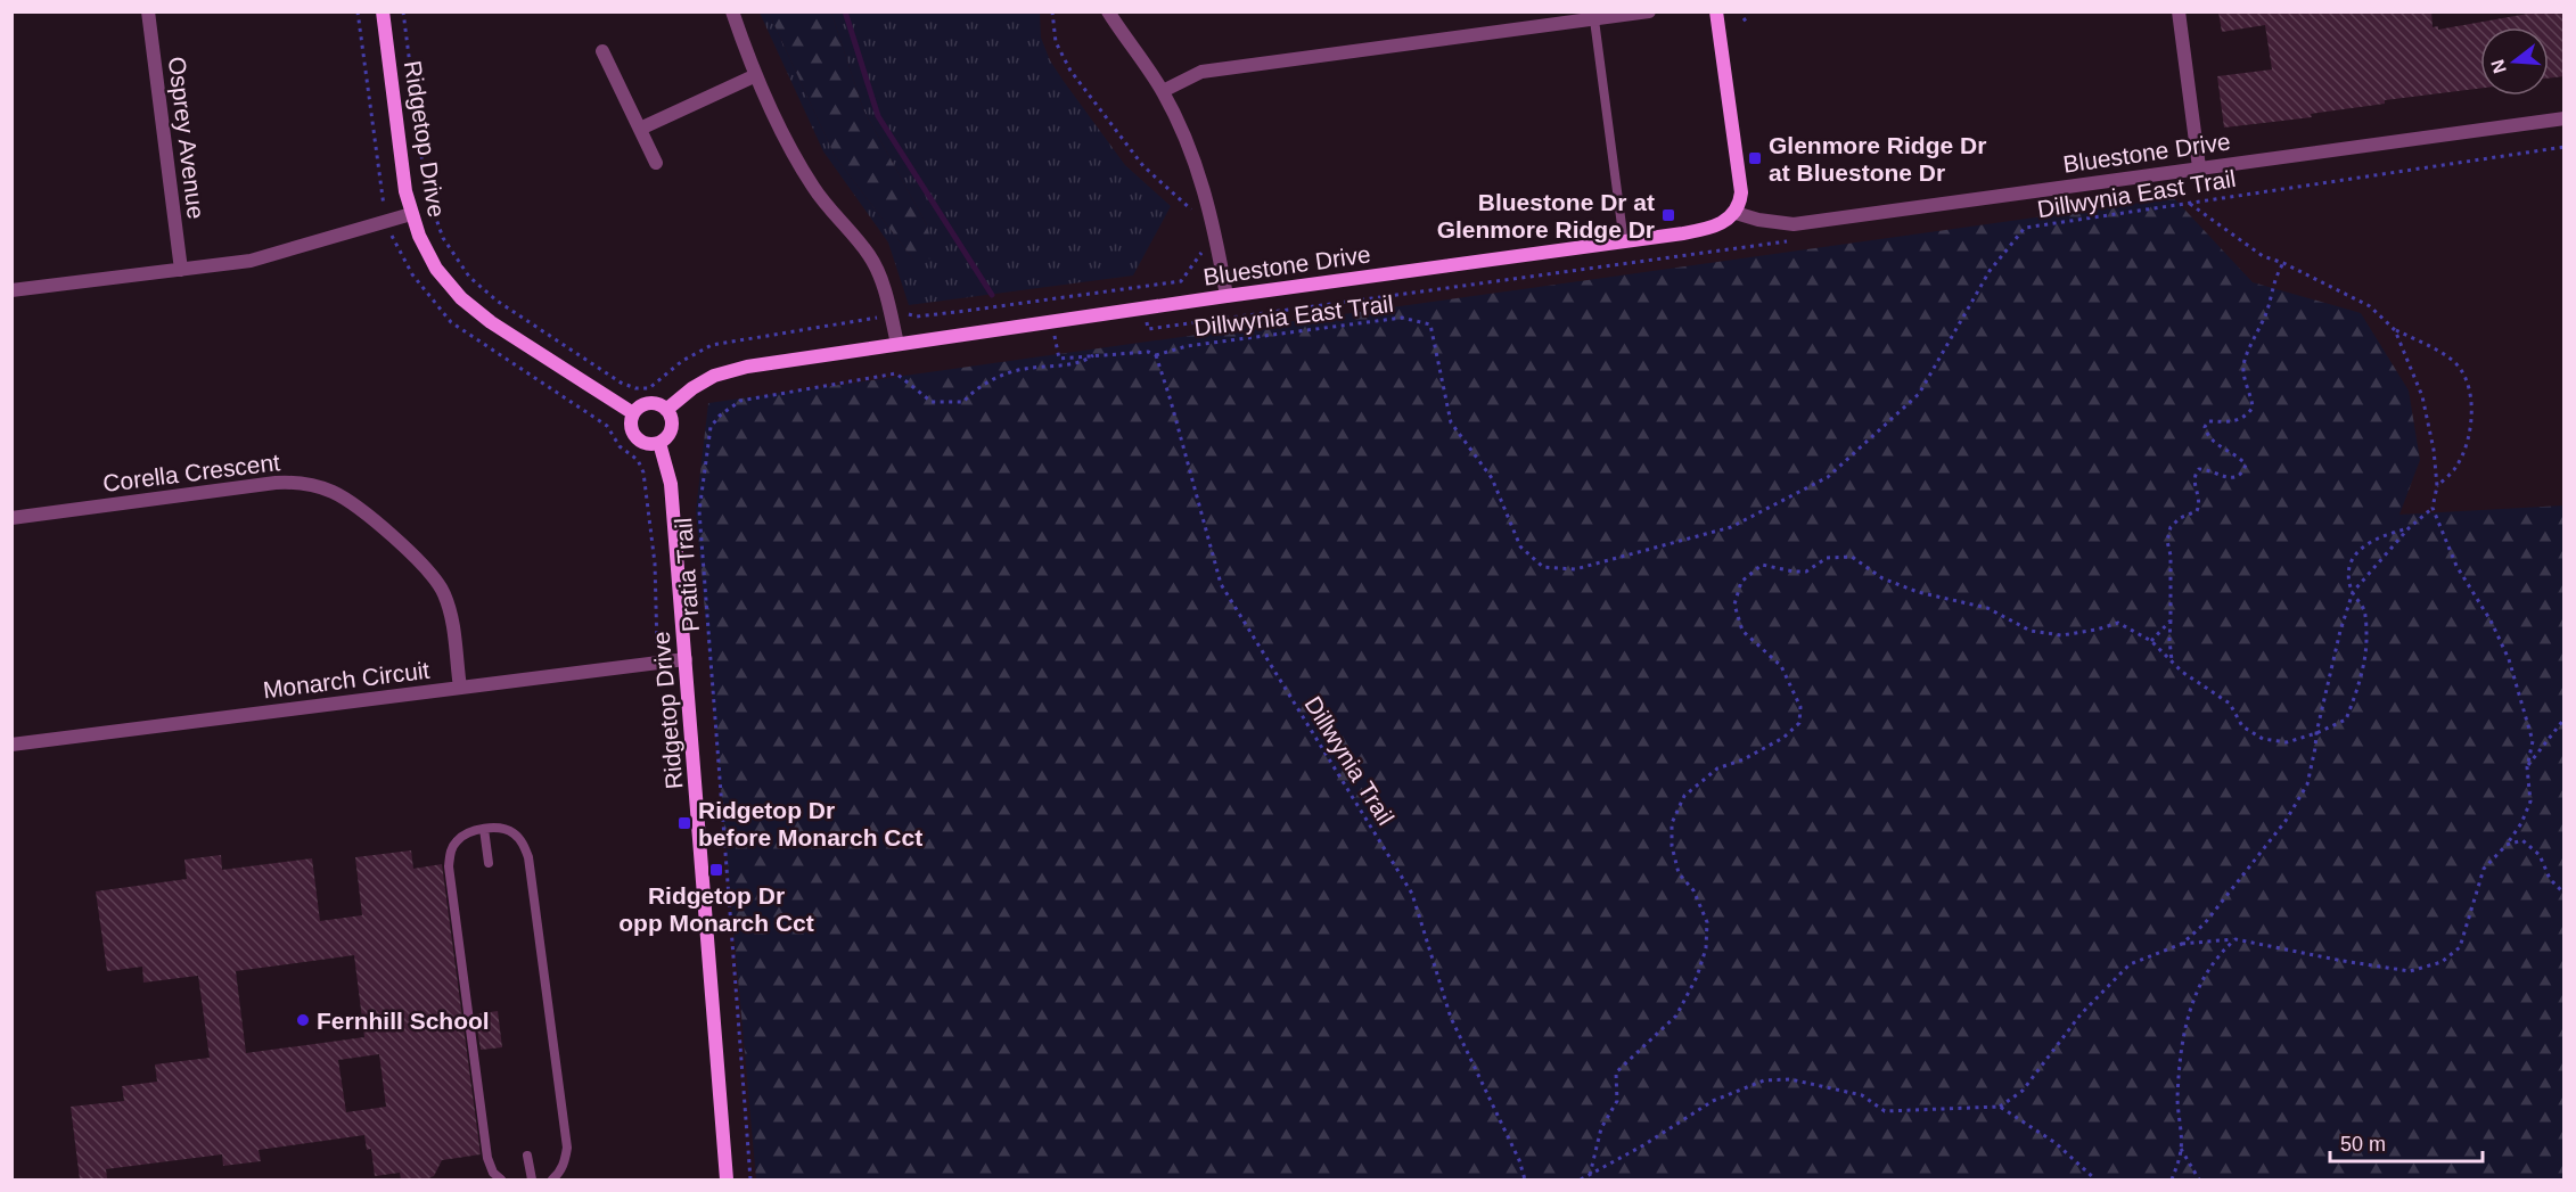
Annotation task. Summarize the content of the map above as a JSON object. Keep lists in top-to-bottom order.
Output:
{
  "streets": {
    "street": [
      "Osprey Avenue",
      "Ridgetop Drive",
      "Bluestone Drive",
      "Corella Crescent",
      "Monarch Circuit"
    ],
    "path": ["Dillwynia East Trail", "Pratia Trail", "Dillwynia Trail"]
  },
  "crossings": [
    ["Ridgetop Drive", "Bluestone Drive"],
    ["Ridgetop Drive", "Monarch Circuit"],
    ["Dillwynia East Trail", "Dillwynia Trail"],
    ["Corella Crescent", "Monarch Circuit"]
  ],
  "places": {
    "transit": [
      "Glenmore Ridge Dr at Bluestone Dr",
      "Bluestone Dr at Glenmore Ridge Dr",
      "Ridgetop Dr before Monarch Cct",
      "Ridgetop Dr opp Monarch Cct"
    ],
    "other": ["Fernhill School"]
  },
  "scale_bar": "50 m",
  "north": "left"
}
